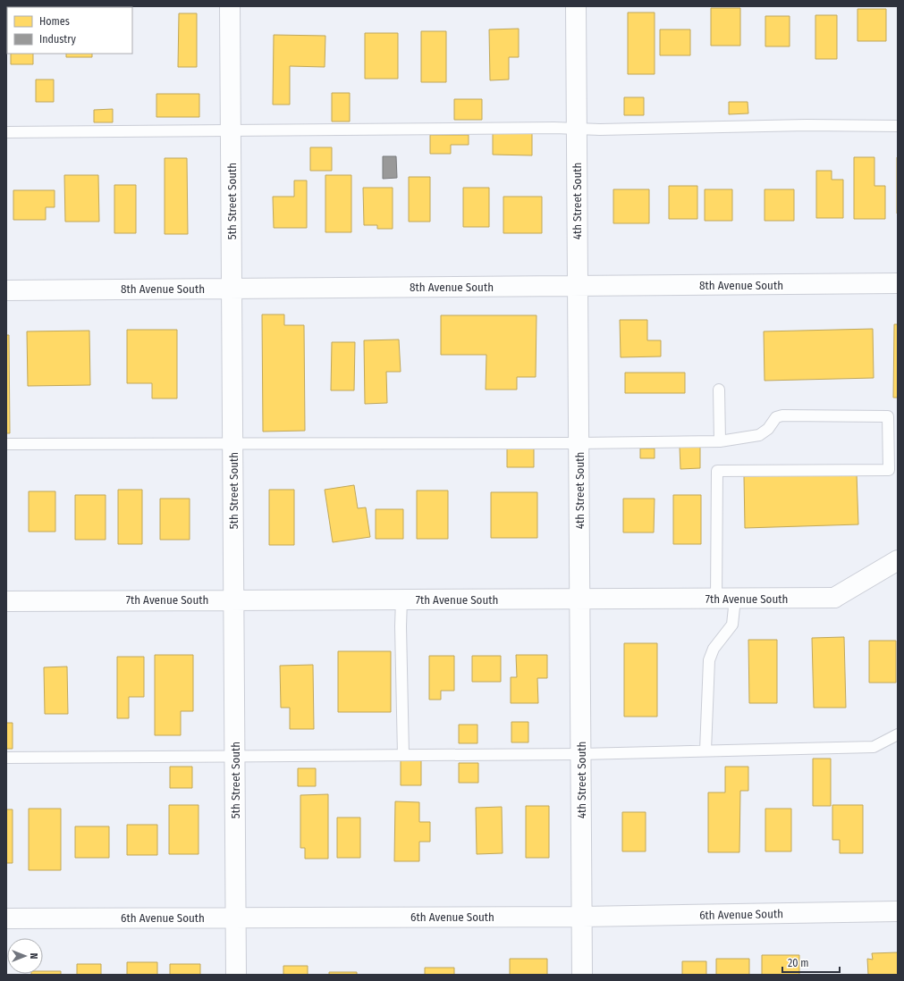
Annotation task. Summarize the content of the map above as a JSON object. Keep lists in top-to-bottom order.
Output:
{
  "streets": {
    "street": [
      "5th Street South",
      "4th Street South",
      "8th Avenue South",
      "7th Avenue South",
      "6th Avenue South"
    ]
  },
  "crossings": [
    ["5th Street South", "8th Avenue South"],
    ["5th Street South", "7th Avenue South"],
    ["5th Street South", "6th Avenue South"],
    ["4th Street South", "8th Avenue South"],
    ["4th Street South", "7th Avenue South"],
    ["4th Street South", "6th Avenue South"]
  ],
  "legend": ["Homes", "Industry"],
  "scale_bar": "20 m",
  "north": "right"
}
